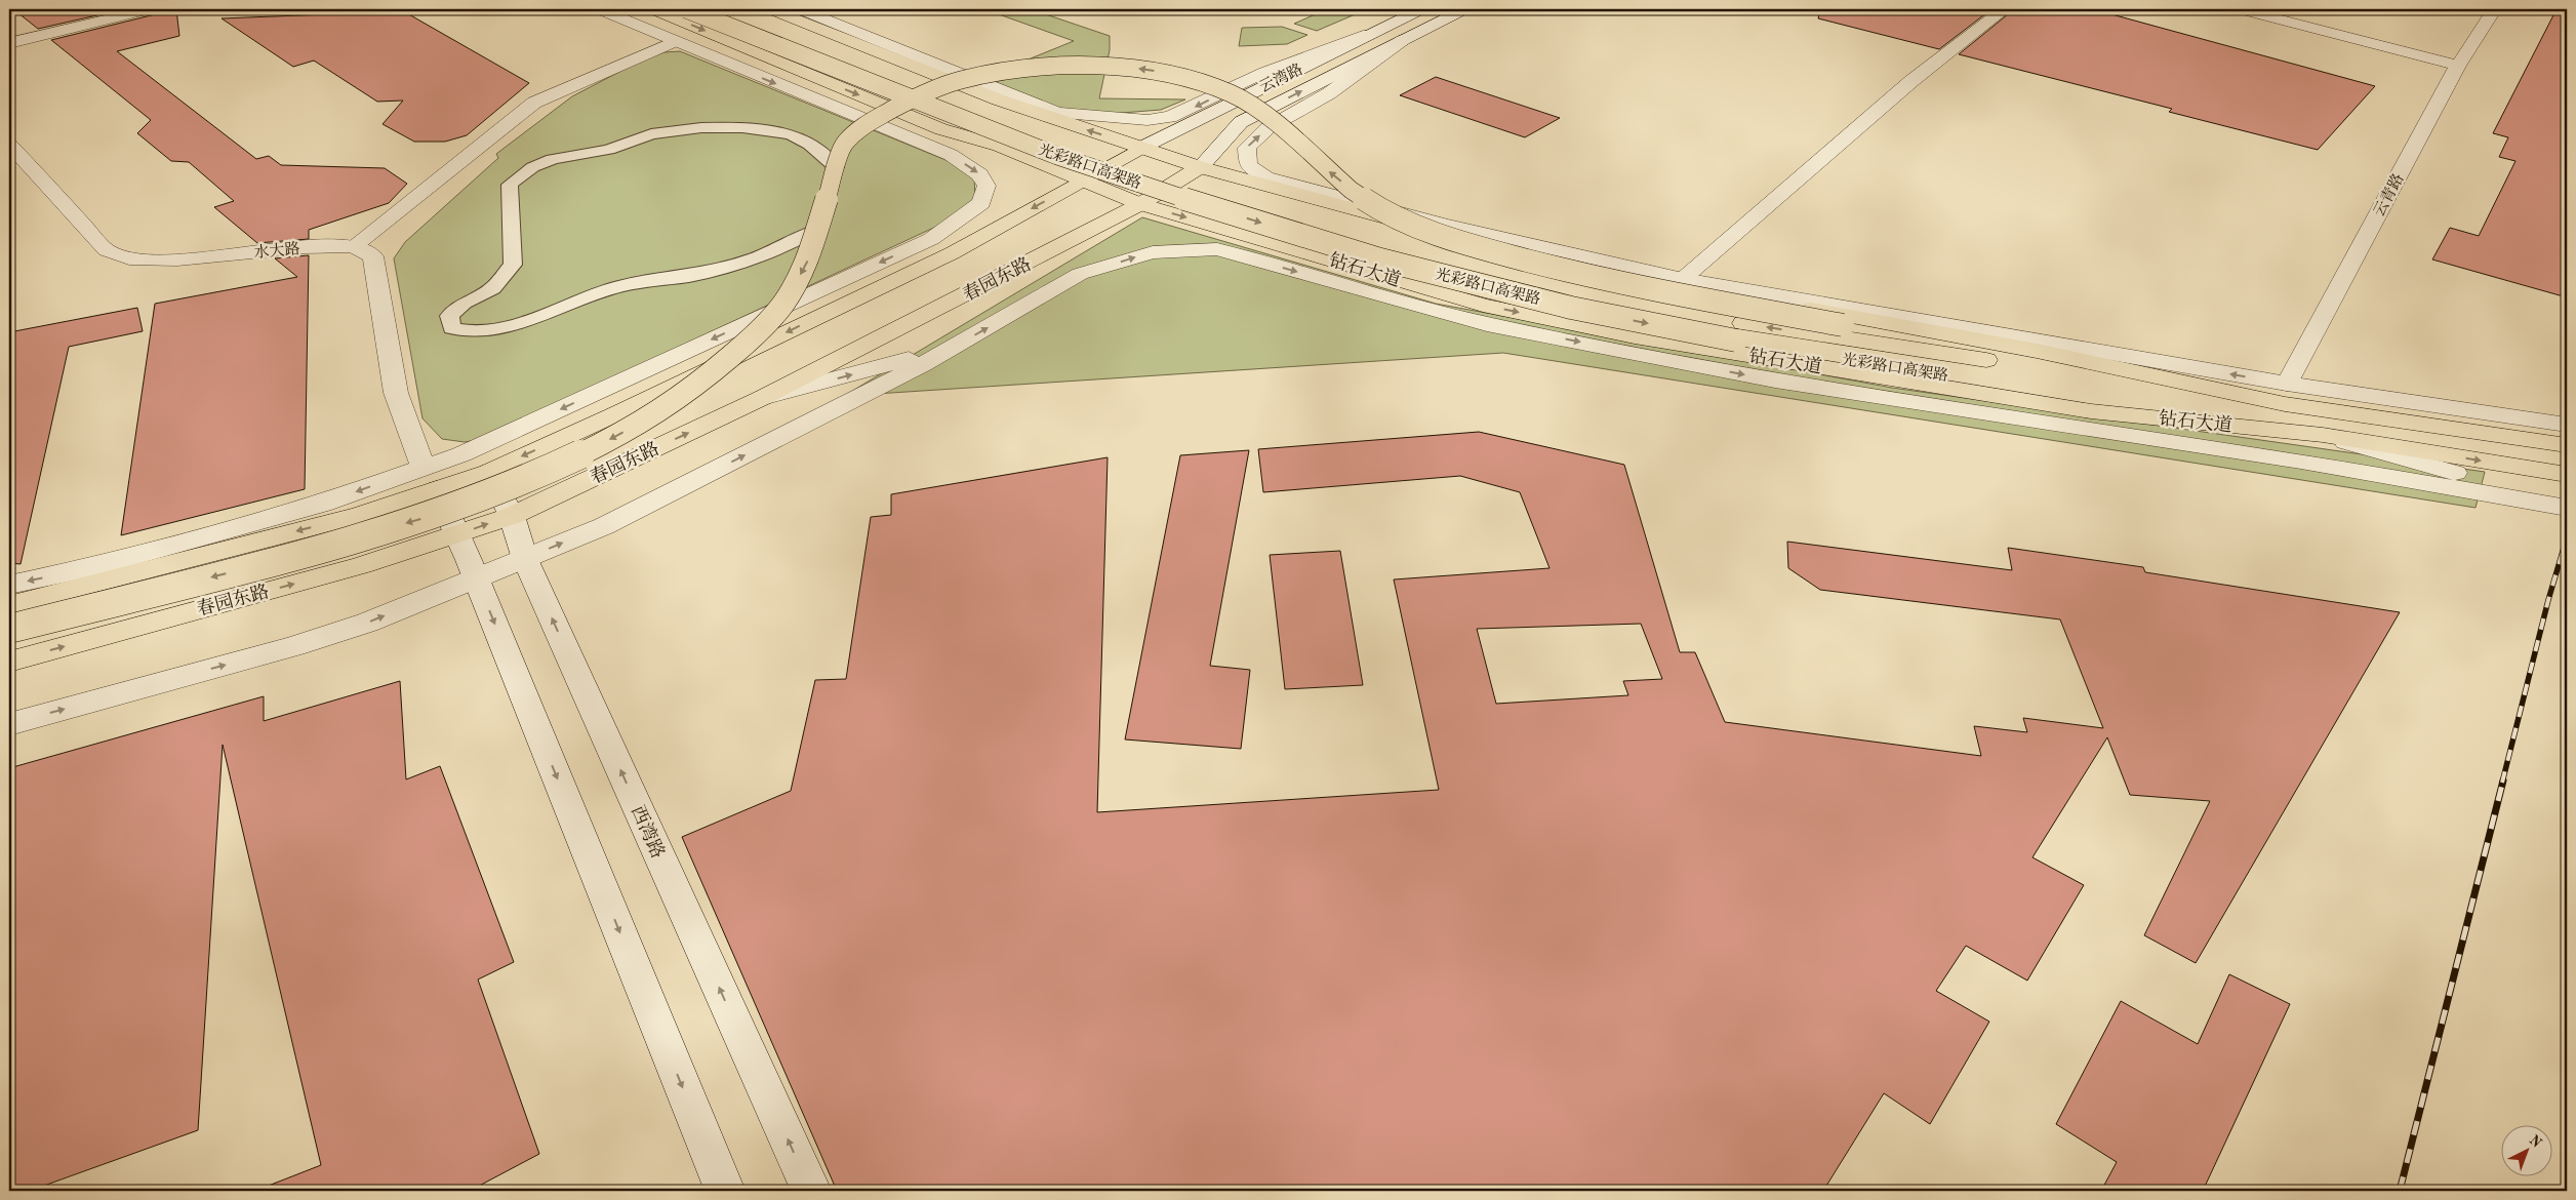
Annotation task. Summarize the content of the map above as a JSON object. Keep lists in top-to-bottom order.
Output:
{
  "streets": {
    "main road": ["光彩路口高架路", "钻石大道", "春园东路"],
    "street": [
      "云湾路",
      "云青路",
      "水大路",
      "西湾路"
    ]
  },
  "crossings": [
    ["云湾路", "钻石大道"],
    ["云湾路", "春园东路"],
    ["光彩路口高架路", "云青路"],
    ["光彩路口高架路", "钻石大道"],
    ["云青路", "钻石大道"],
    ["钻石大道", "春园东路"],
    ["春园东路", "西湾路"]
  ],
  "north": "top right"
}
